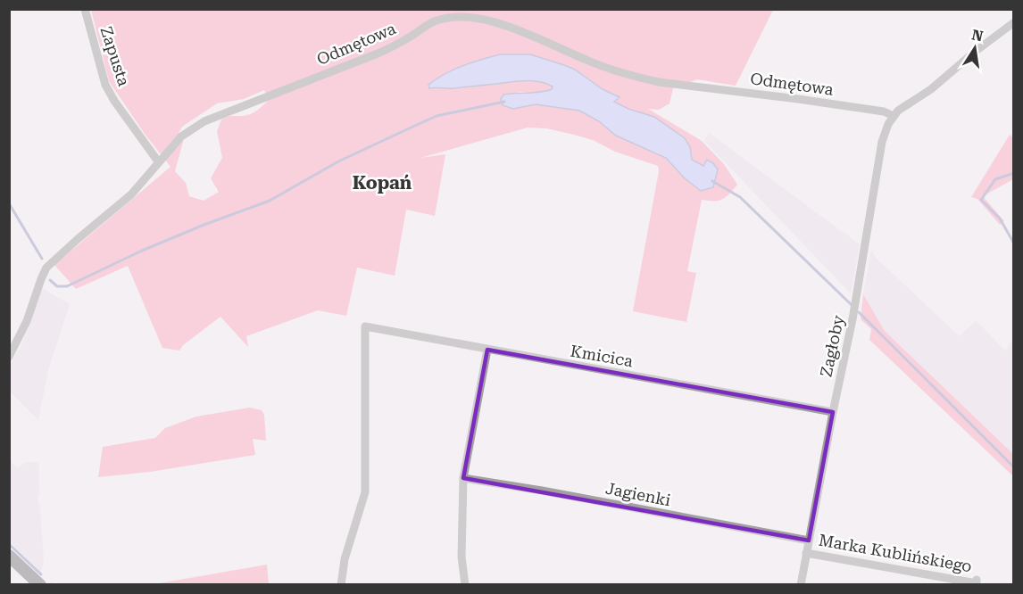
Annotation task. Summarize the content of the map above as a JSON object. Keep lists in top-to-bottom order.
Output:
{
  "streets": {
    "street": [
      "Odmętowa",
      "Zapusta",
      "Zagłoby",
      "Kmicica",
      "Jagienki",
      "Marka Kublińskiego"
    ]
  },
  "crossings": [
    ["Odmętowa", "Zapusta"],
    ["Odmętowa", "Zagłoby"],
    ["Zagłoby", "Kmicica"],
    ["Zagłoby", "Jagienki"],
    ["Zagłoby", "Marka Kublińskiego"]
  ],
  "districts": ["Kopań"],
  "north": "top"
}
